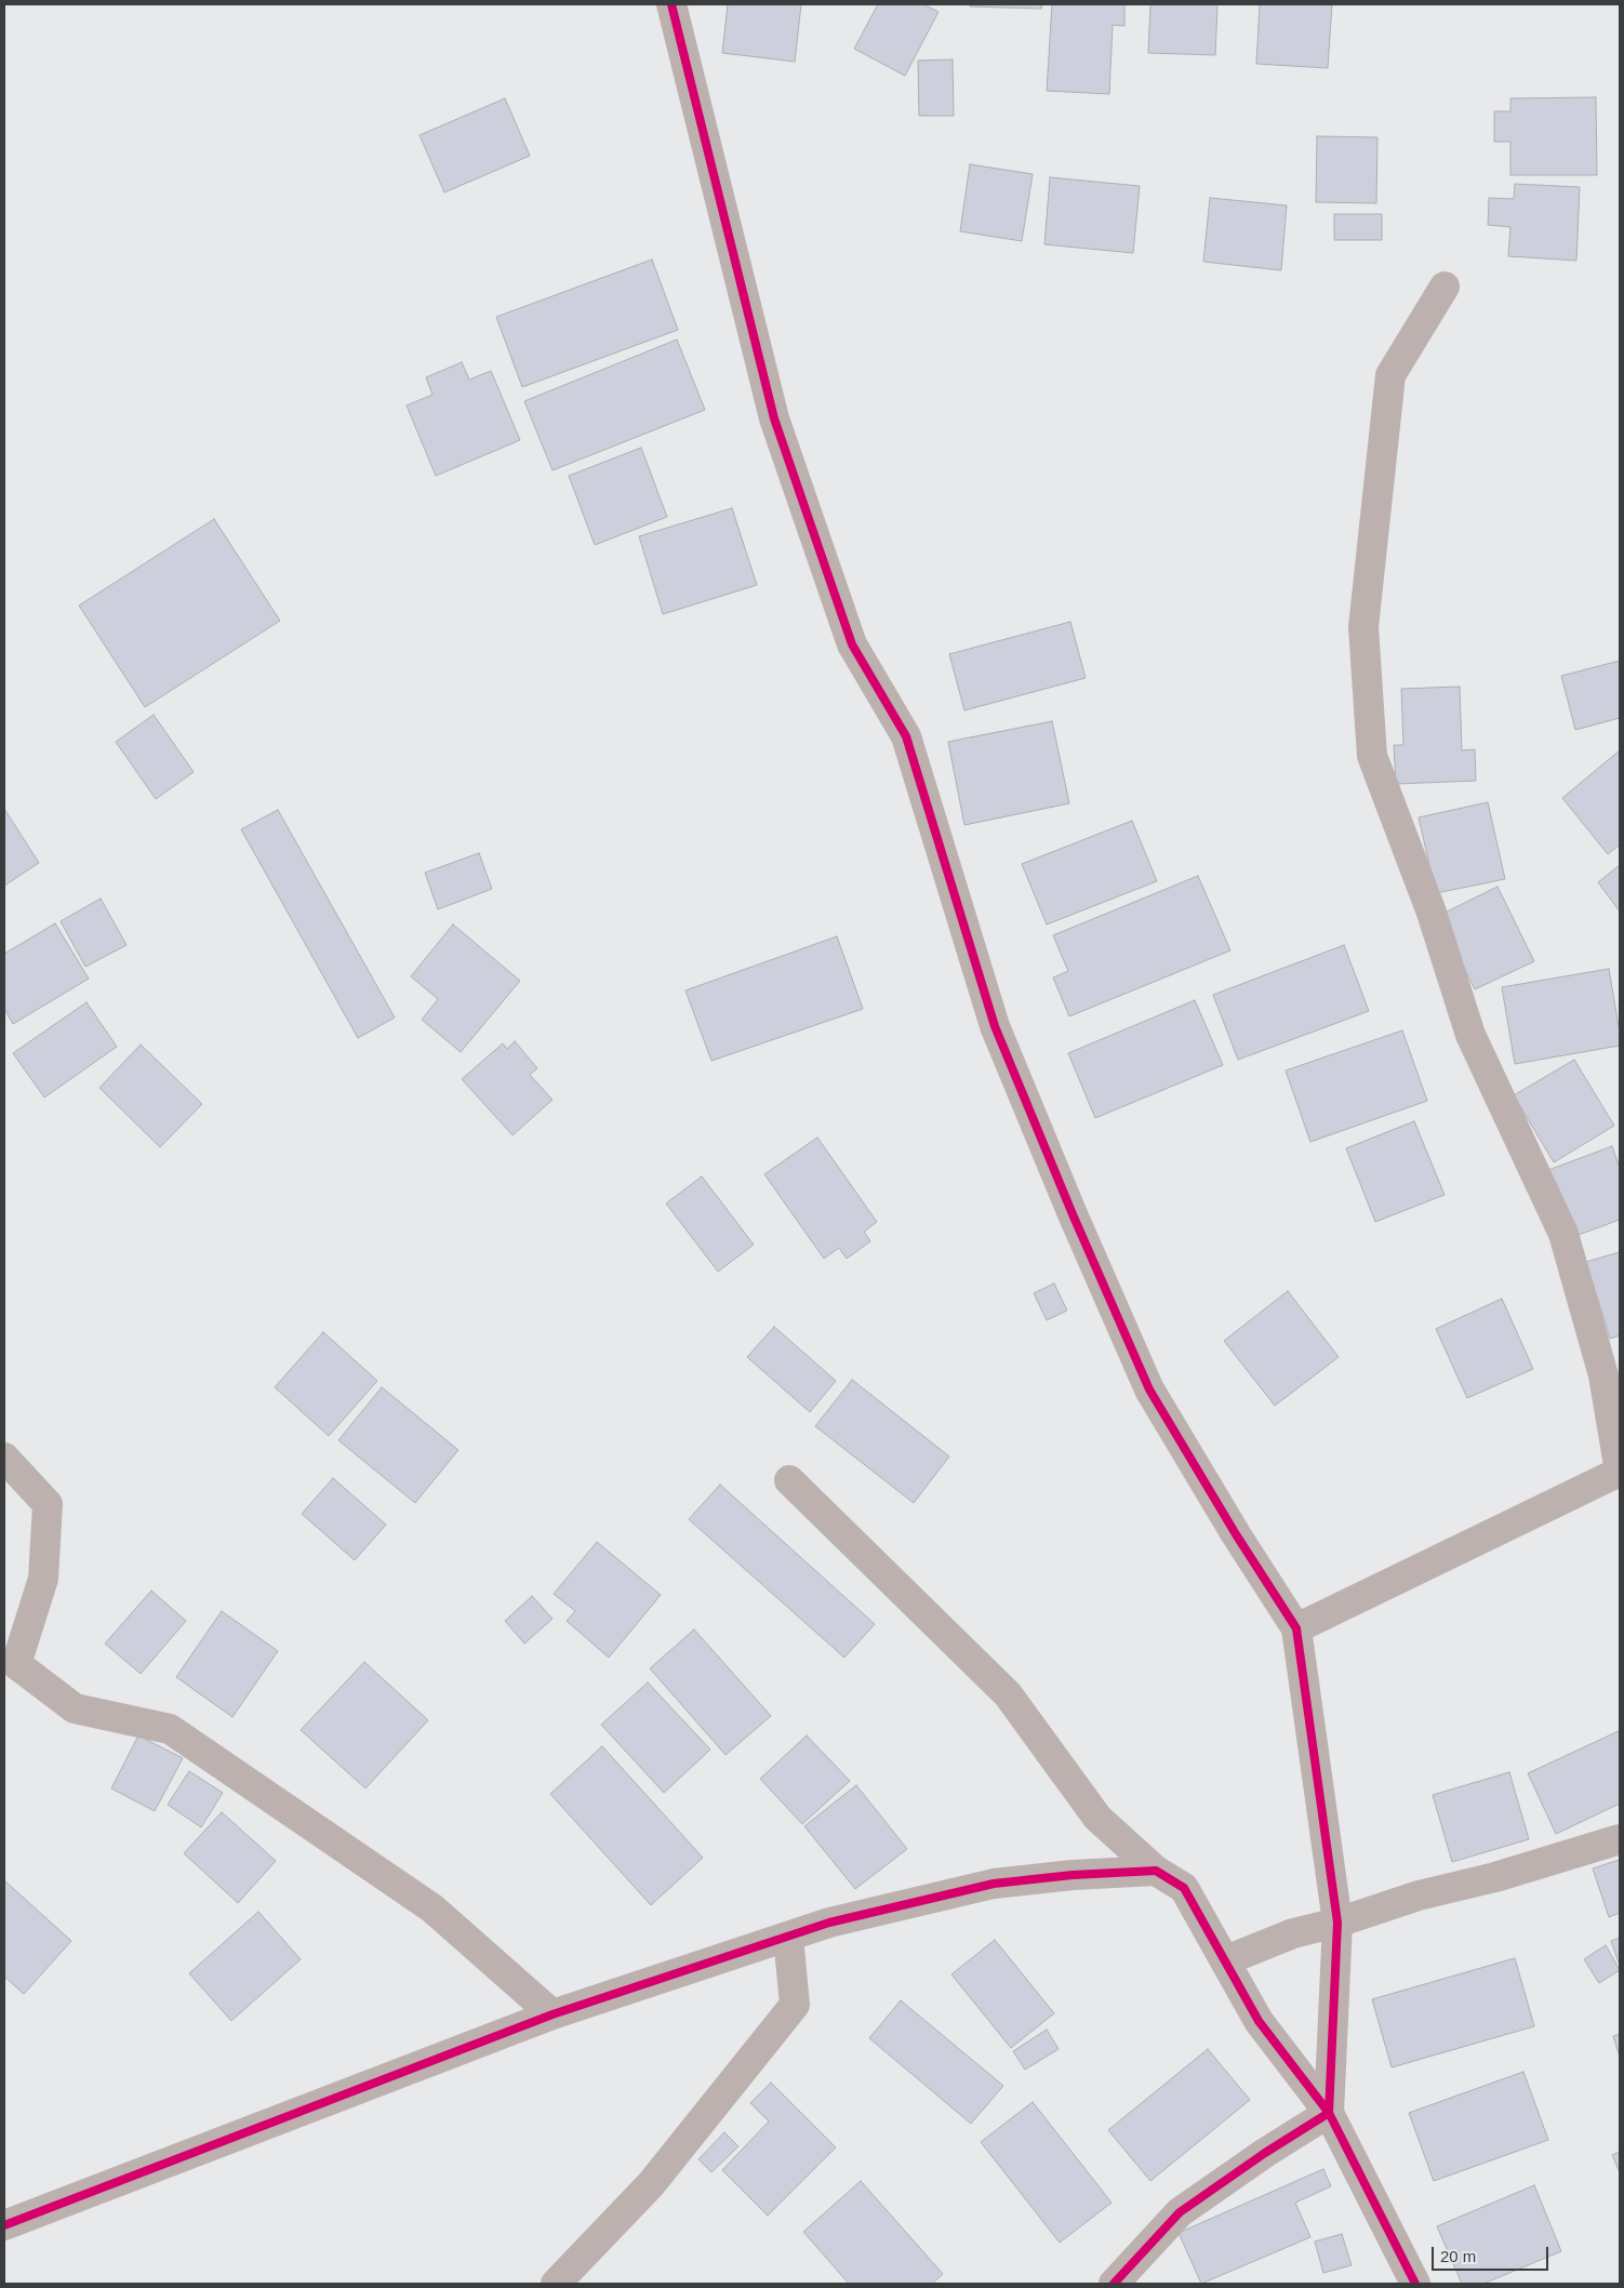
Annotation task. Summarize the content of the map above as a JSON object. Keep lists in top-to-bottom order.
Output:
{
  "scale_bar": "20 m"
}
